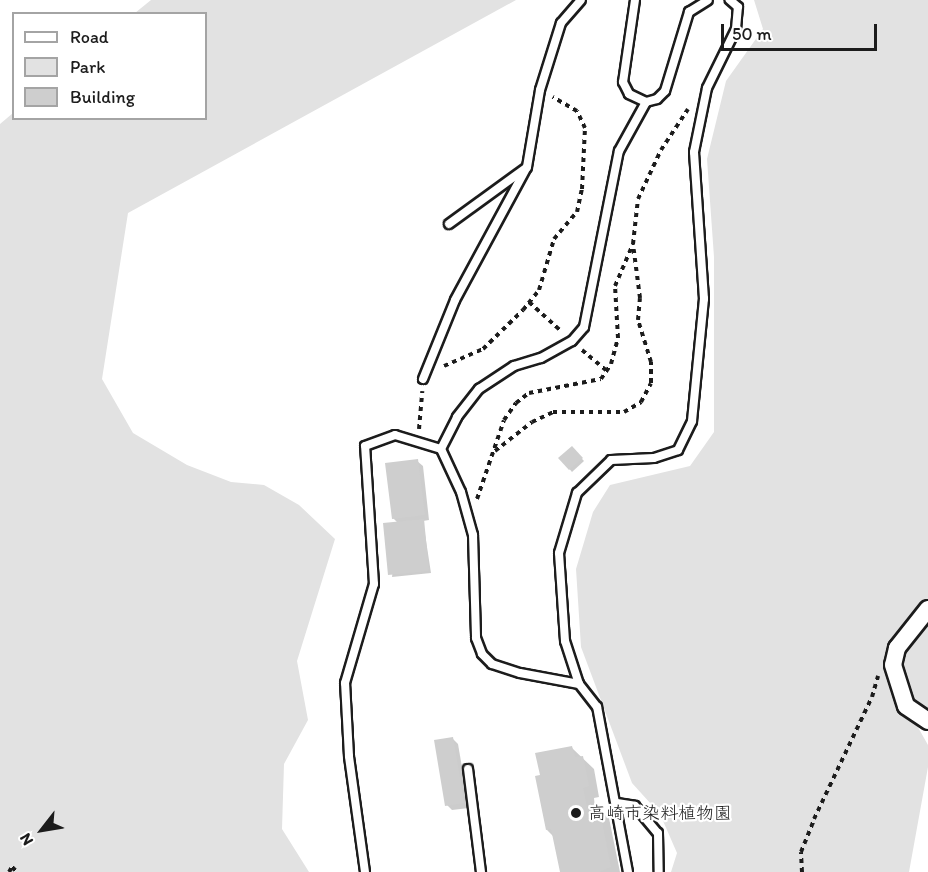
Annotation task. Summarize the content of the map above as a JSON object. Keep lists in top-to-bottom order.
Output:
{
  "places": ["高崎市染料植物園"],
  "legend": ["Road", "Park", "Building"],
  "scale_bar": "50 m",
  "north": "bottom left"
}
